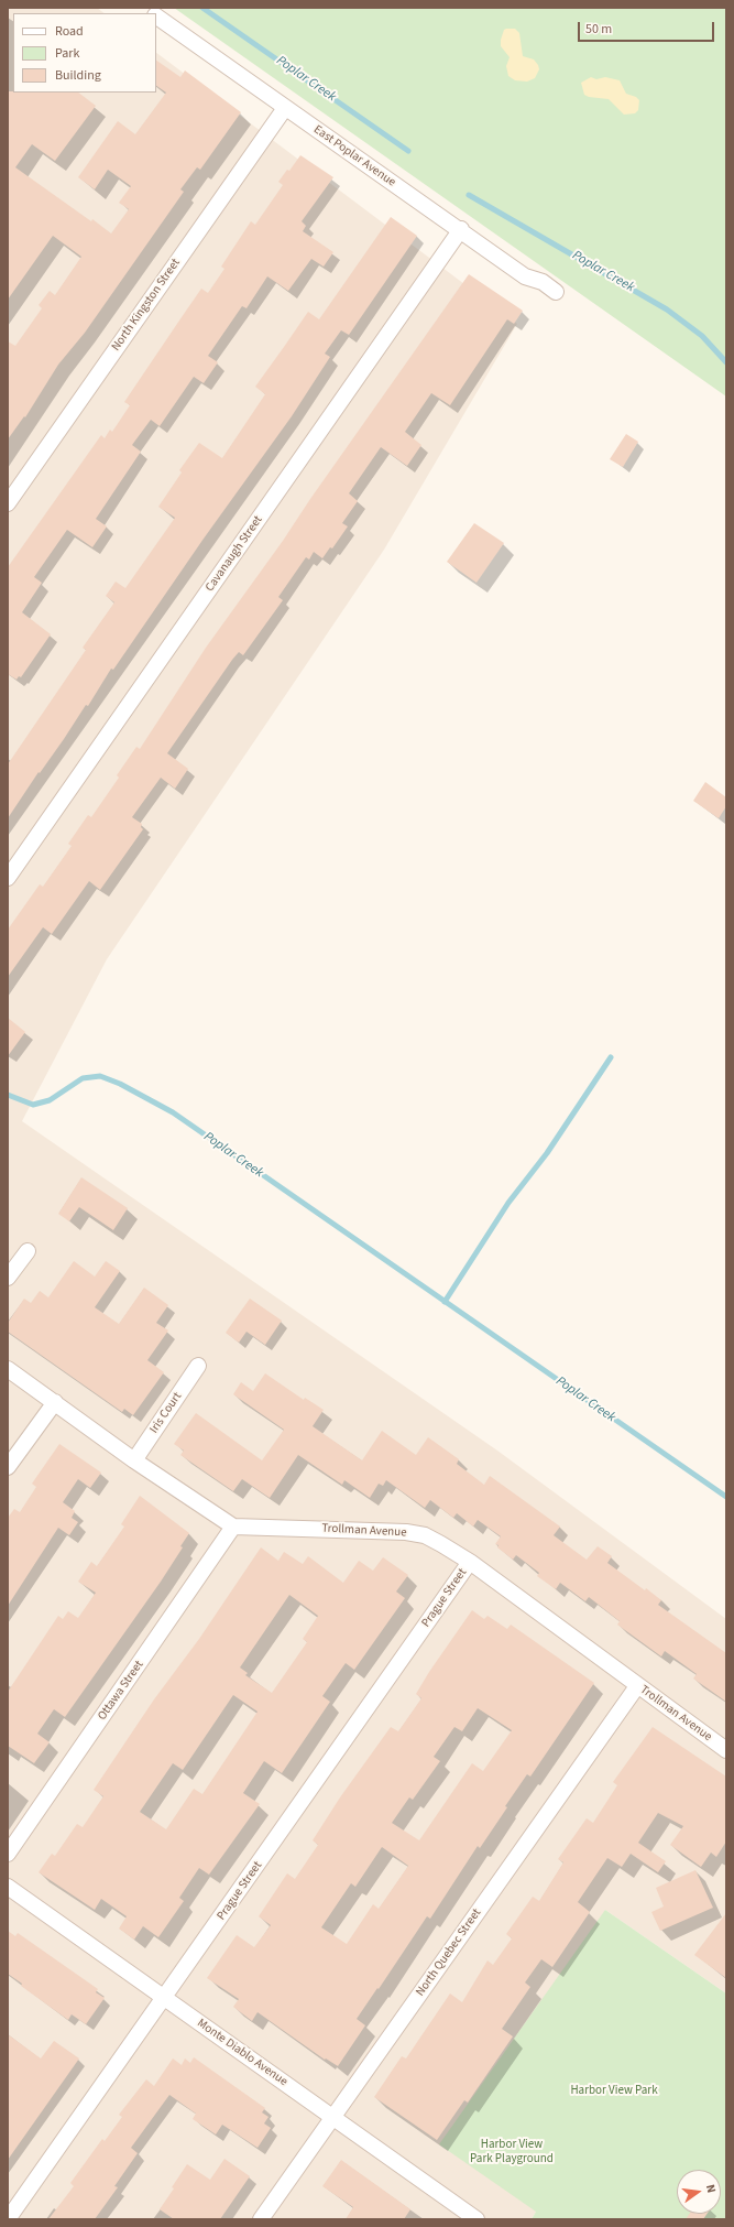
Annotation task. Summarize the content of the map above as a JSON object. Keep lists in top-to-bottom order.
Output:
{
  "streets": {
    "street": [
      "East Poplar Avenue",
      "North Kingston Street",
      "Cavanaugh Street",
      "Iris Court",
      "Trollman Avenue",
      "Prague Street",
      "Ottawa Street",
      "North Quebec Street",
      "Monte Diablo Avenue"
    ]
  },
  "crossings": [
    ["East Poplar Avenue", "North Kingston Street"],
    ["East Poplar Avenue", "Cavanaugh Street"],
    ["Trollman Avenue", "Prague Street"],
    ["Trollman Avenue", "Ottawa Street"],
    ["Trollman Avenue", "North Quebec Street"],
    ["Prague Street", "Monte Diablo Avenue"],
    ["North Quebec Street", "Monte Diablo Avenue"]
  ],
  "water": ["Poplar Creek"],
  "parks": ["Harbor View Park", "Harbor View Park Playground"],
  "legend": ["Road", "Park", "Building"],
  "scale_bar": "50 m",
  "north": "right"
}
